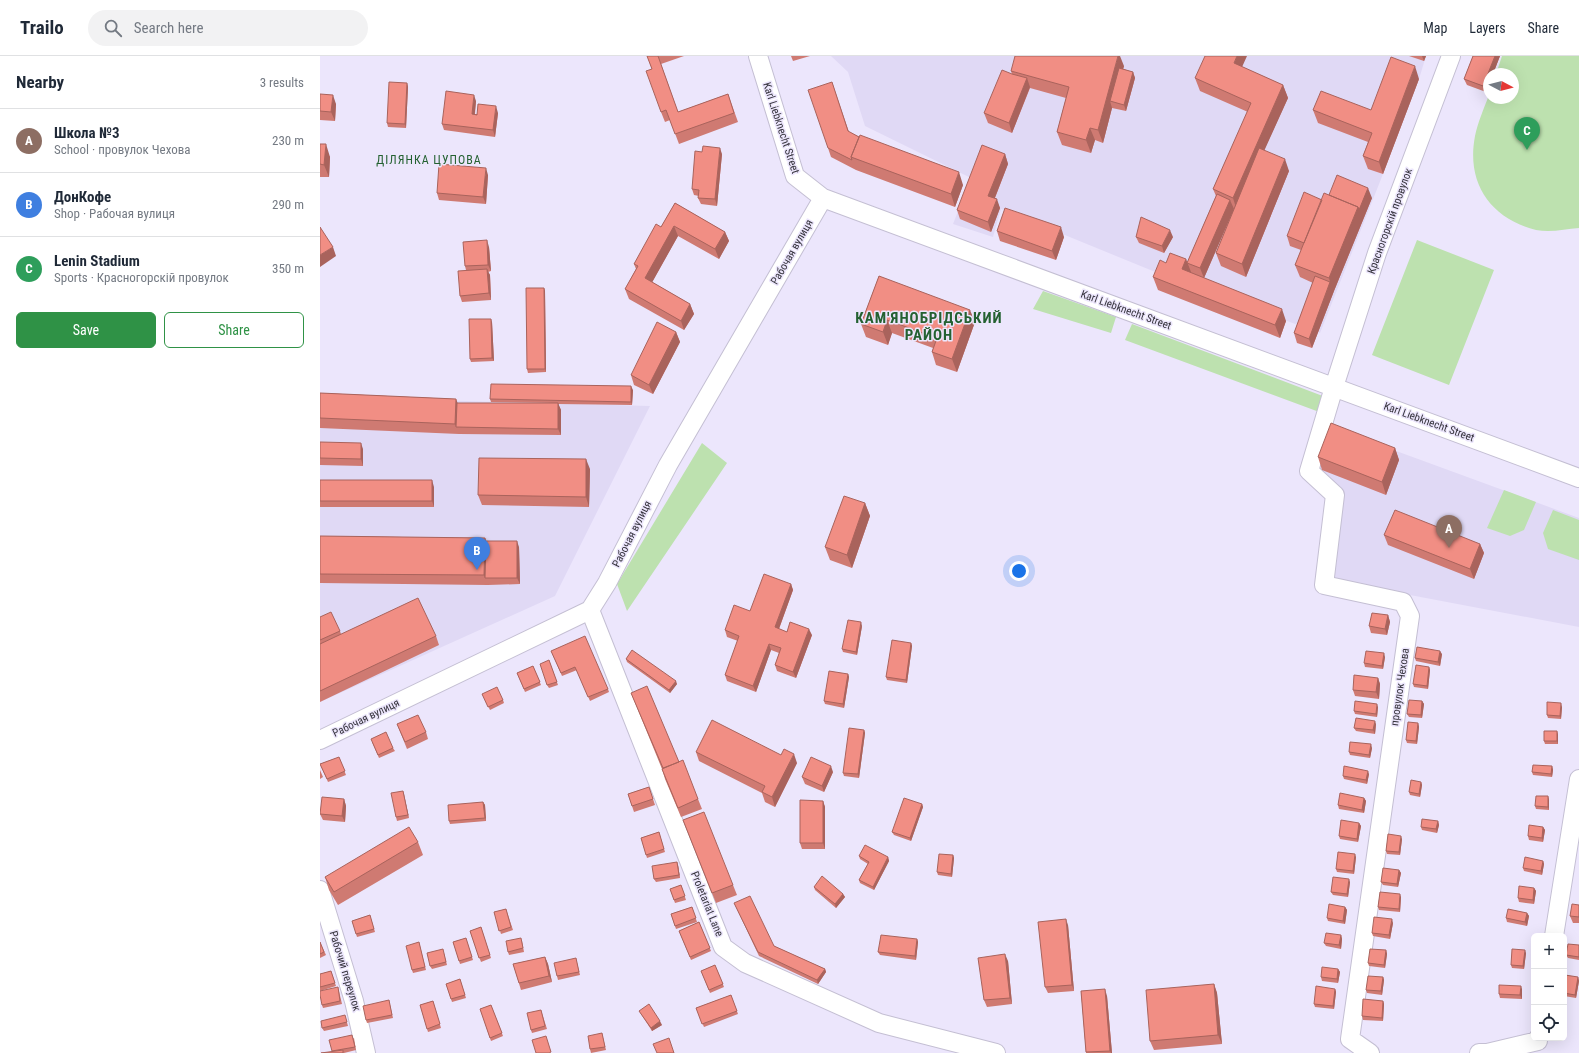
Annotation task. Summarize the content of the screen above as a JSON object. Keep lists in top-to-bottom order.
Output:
{
  "streets": {
    "street": [
      "Karl Liebknecht Street",
      "Красногорскій провулок",
      "Рабочая вулиця",
      "провулок Чехова",
      "Proletariat Lane",
      "Рабочий переулок"
    ]
  },
  "crossings": [
    ["Karl Liebknecht Street", "Красногорскій провулок"],
    ["Karl Liebknecht Street", "Рабочая вулиця"],
    ["Karl Liebknecht Street", "провулок Чехова"],
    ["Красногорскій провулок", "провулок Чехова"],
    ["Рабочая вулиця", "Proletariat Lane"]
  ],
  "districts": ["ДІЛЯНКА ЦУПОВА", "КАМ'ЯНОБРІДСЬКИЙ РАЙОН"],
  "north": "right",
  "page": {
    "header": "Trailo",
    "search": "Search here",
    "nav": ["Map", "Layers", "Share"],
    "heading": ["Nearby", "3 results"],
    "list": [
      {
        "mark": "A",
        "name": "Школа №3",
        "note": "School · провулок Чехова",
        "value": "230 m"
      },
      {
        "mark": "B",
        "name": "ДонКофе",
        "note": "Shop · Рабочая вулиця",
        "value": "290 m"
      },
      {
        "mark": "C",
        "name": "Lenin Stadium",
        "note": "Sports · Красногорскій провулок",
        "value": "350 m"
      }
    ],
    "pins": ["C", "A", "B"],
    "buttons": ["Save", "Share"],
    "map_buttons": ["+", "−"]
  }
}
